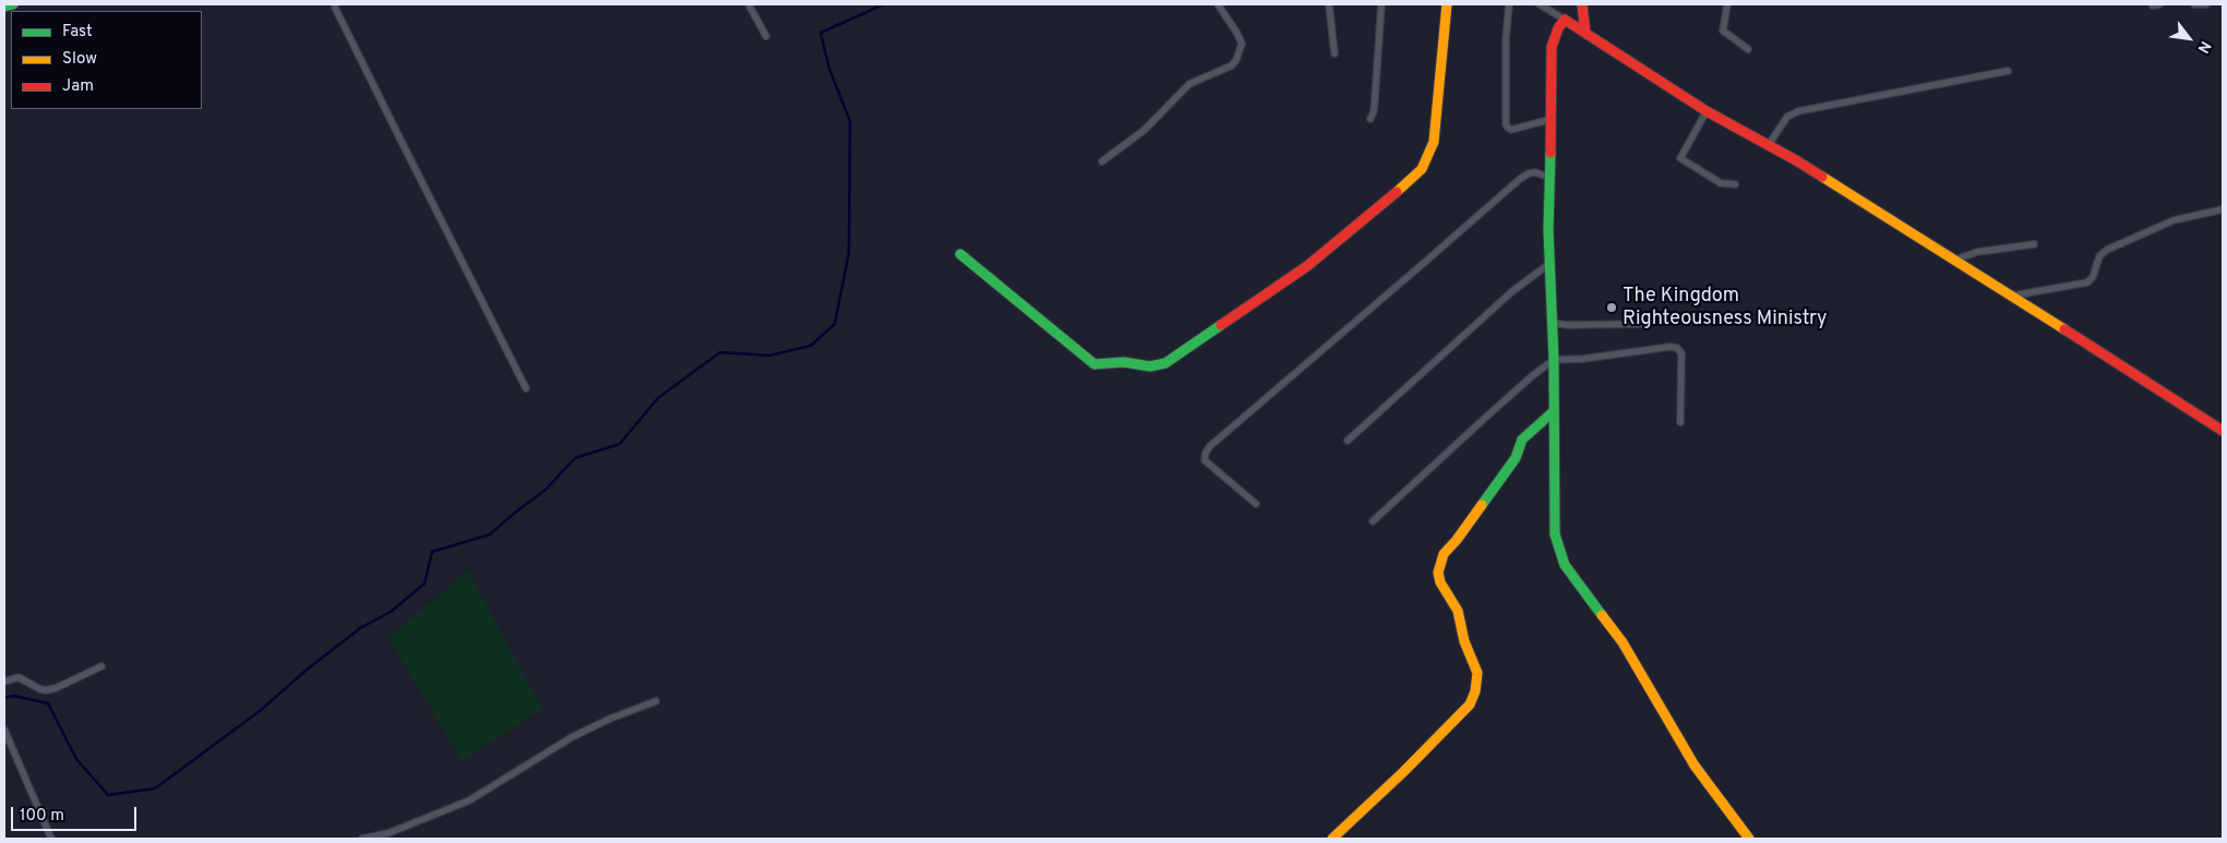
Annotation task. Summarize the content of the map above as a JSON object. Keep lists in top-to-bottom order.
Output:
{
  "places": ["The Kingdom Righteousness Ministry"],
  "legend": ["Fast", "Slow", "Jam"],
  "scale_bar": "100 m",
  "north": "bottom right"
}
